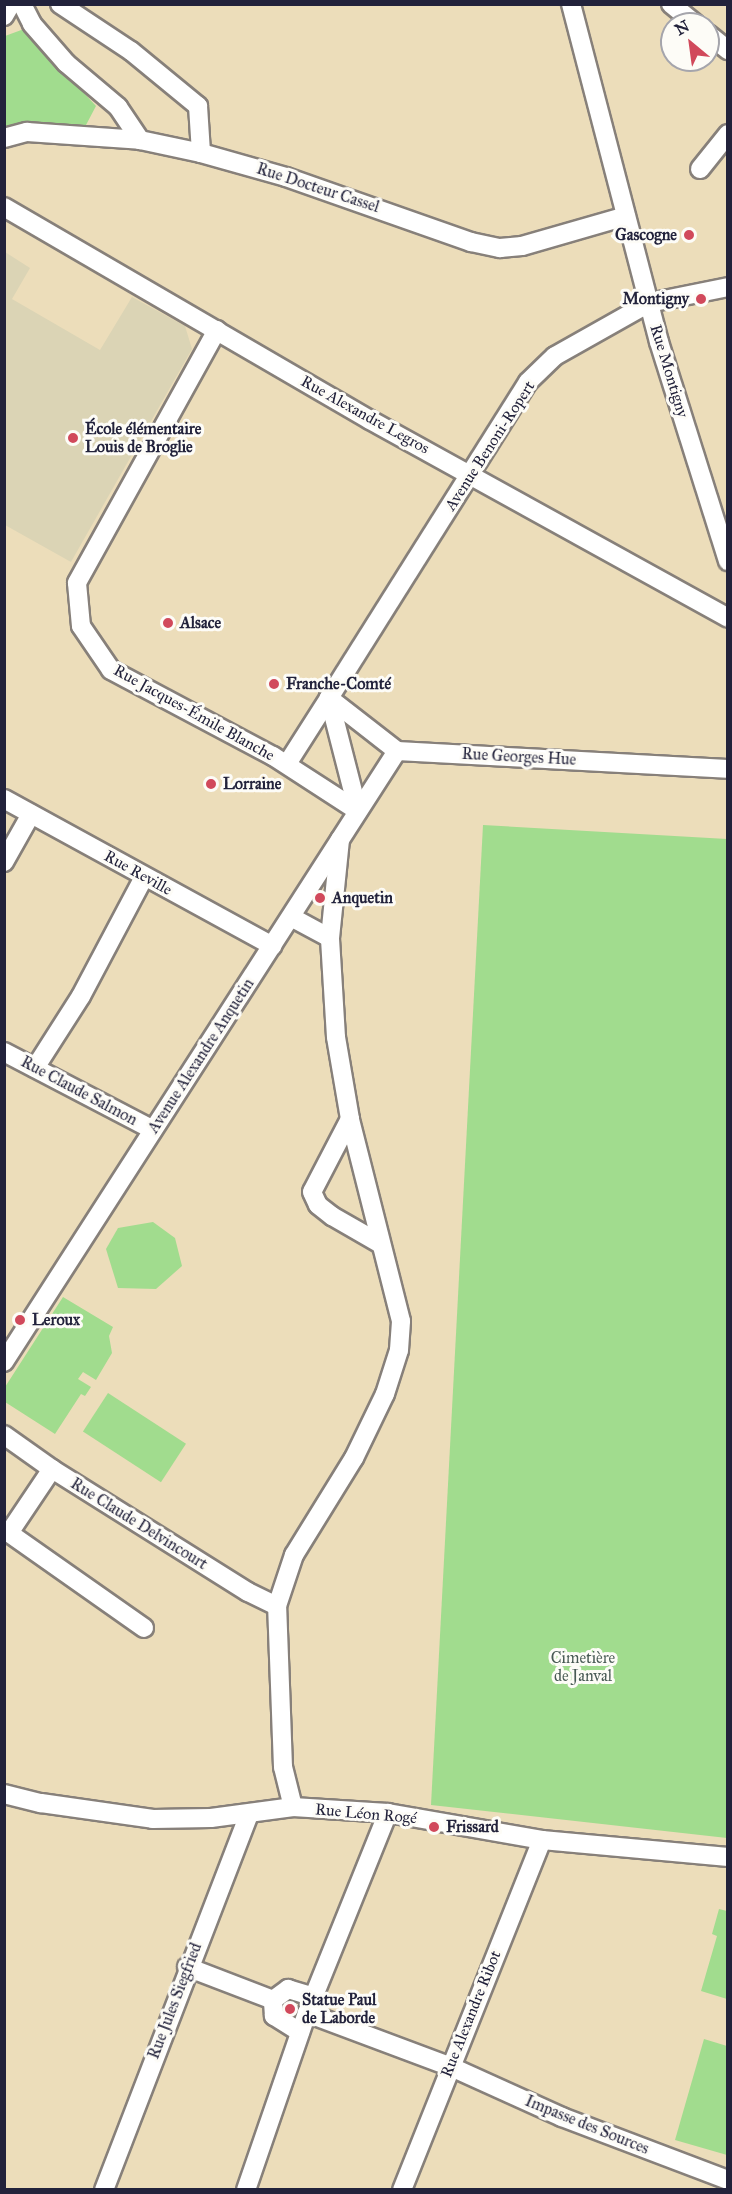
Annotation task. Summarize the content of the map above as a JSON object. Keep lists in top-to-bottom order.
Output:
{
  "streets": {
    "street": [
      "Rue Docteur Cassel",
      "Rue Montigny",
      "Rue Alexandre Legros",
      "Avenue Benoni-Ropert",
      "Rue Jacques-Émile Blanche",
      "Rue Georges Hue",
      "Rue Reville",
      "Avenue Alexandre Anquetin",
      "Rue Claude Salmon",
      "Rue Claude Delvincourt",
      "Rue Léon Rogé",
      "Rue Jules Siegfried",
      "Rue Alexandre Ribot",
      "Impasse des Sources"
    ]
  },
  "crossings": [
    ["Rue Docteur Cassel", "Rue Montigny"],
    ["Rue Montigny", "Avenue Benoni-Ropert"],
    ["Rue Alexandre Legros", "Avenue Benoni-Ropert"],
    ["Rue Alexandre Legros", "Rue Jacques-Émile Blanche"],
    ["Avenue Benoni-Ropert", "Rue Jacques-Émile Blanche"],
    ["Rue Jacques-Émile Blanche", "Avenue Alexandre Anquetin"],
    ["Rue Georges Hue", "Avenue Alexandre Anquetin"],
    ["Rue Reville", "Avenue Alexandre Anquetin"],
    ["Avenue Alexandre Anquetin", "Rue Claude Salmon"],
    ["Rue Léon Rogé", "Rue Jules Siegfried"],
    ["Rue Léon Rogé", "Rue Alexandre Ribot"],
    ["Rue Alexandre Ribot", "Impasse des Sources"]
  ],
  "parks": ["Cimetière de Janval"],
  "places": [
    "Gascogne",
    "Montigny",
    "École élémentaire Louis de Broglie",
    "Alsace",
    "Franche-Comté",
    "Lorraine",
    "Anquetin",
    "Leroux",
    "Frissard",
    "Statue Paul de Laborde"
  ],
  "north": "top left"
}
